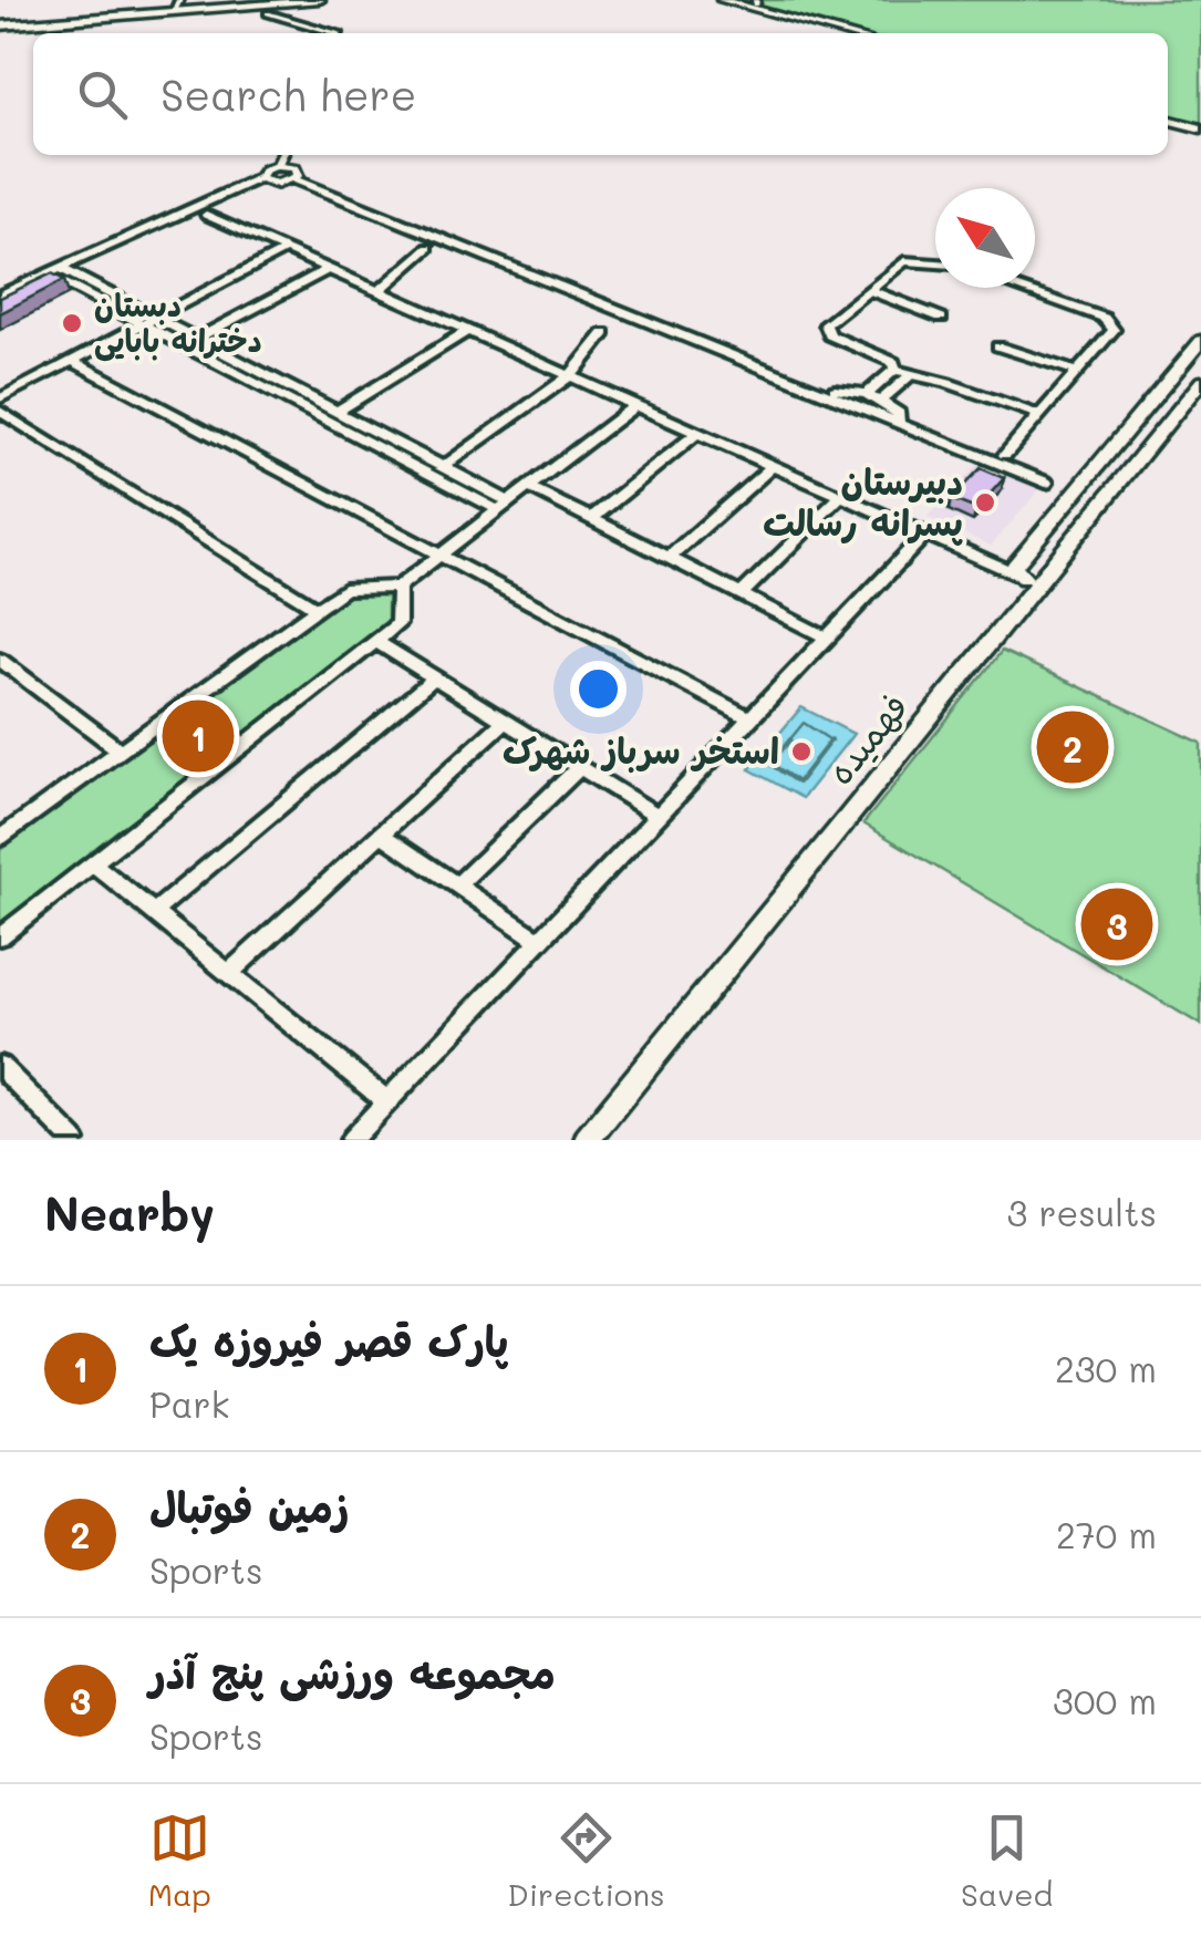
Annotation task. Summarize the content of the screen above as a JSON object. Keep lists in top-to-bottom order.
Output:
{
  "streets": {
    "main road": ["فهمیده"]
  },
  "places": ["دبستان دخترانه بابایی", "دبیرستان پسرانه رسالت", "استخر سرباز شهرک"],
  "north": "top left",
  "page": {
    "search": "Search here",
    "pins": ["1", "2", "3"],
    "heading": ["Nearby", "3 results"],
    "list": [
      {
        "mark": "1",
        "name": "پارک قصر فیروزه یک",
        "note": "Park",
        "value": "230 m"
      },
      {
        "mark": "2",
        "name": "زمین فوتبال",
        "note": "Sports",
        "value": "270 m"
      },
      {
        "mark": "3",
        "name": "مجموعه ورزشی پنج آذر",
        "note": "Sports",
        "value": "300 m"
      }
    ],
    "nav": ["Map", "Directions", "Saved"]
  }
}
